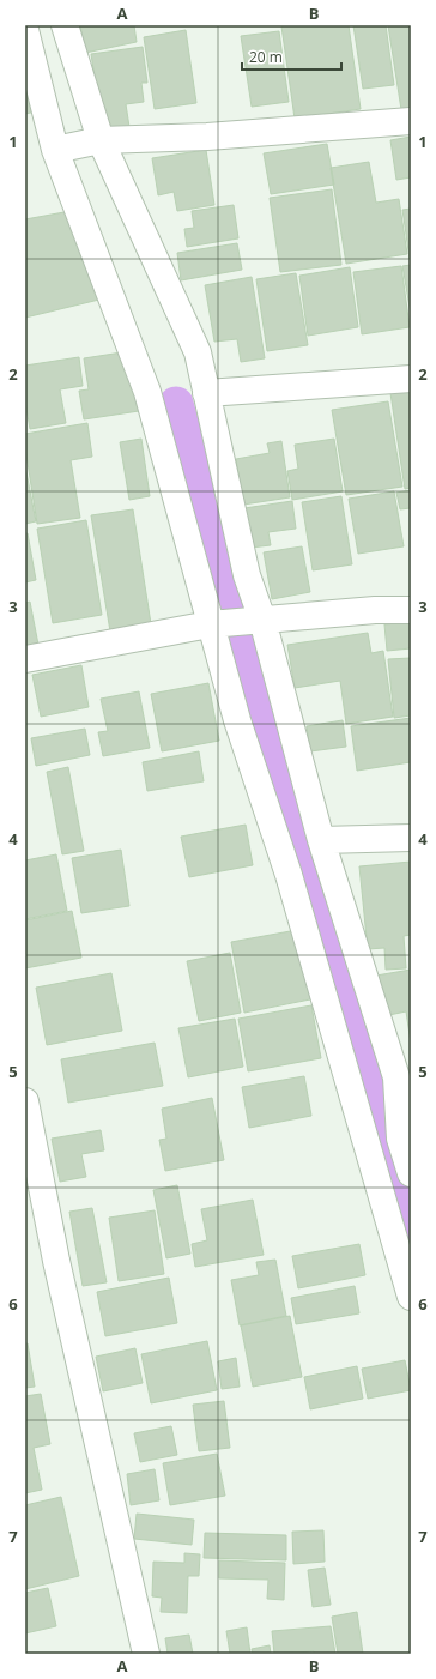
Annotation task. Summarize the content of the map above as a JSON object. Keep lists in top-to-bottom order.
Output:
{
  "scale_bar": "20 m",
  "grid": {
    "columns": ["A", "B"],
    "rows": [
      "1",
      "2",
      "3",
      "4",
      "5",
      "6",
      "7"
    ]
  }
}
